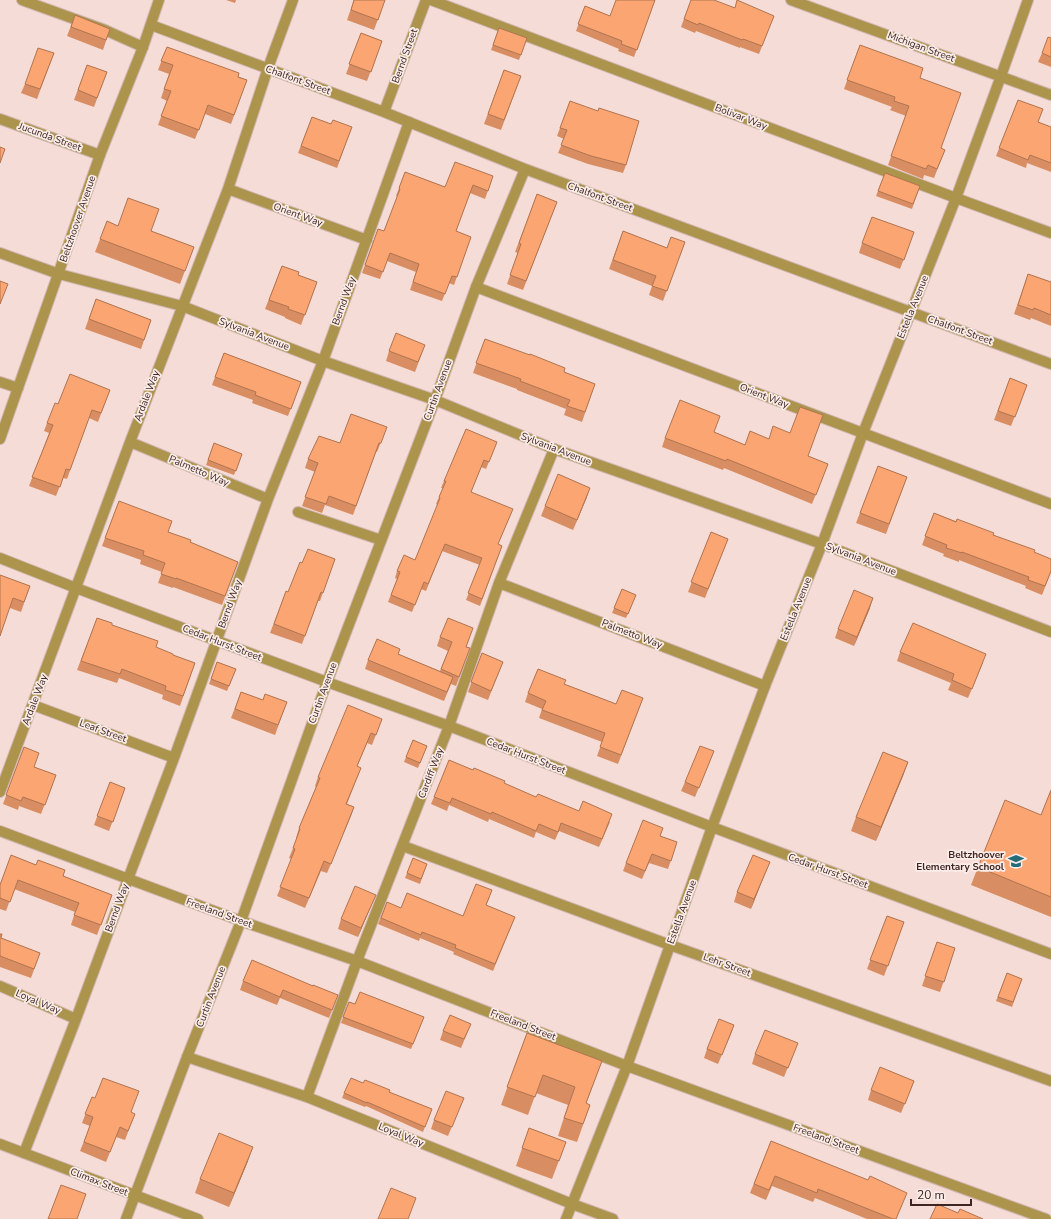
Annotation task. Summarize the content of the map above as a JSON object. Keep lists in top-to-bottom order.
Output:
{
  "streets": {
    "street": [
      "Michigan Street",
      "Bernd Street",
      "Chalfont Street",
      "Bolivar Way",
      "Jucunda Street",
      "Orient Way",
      "Beltzhoover Avenue",
      "Bernd Way",
      "Estella Avenue",
      "Sylvania Avenue",
      "Curtin Avenue",
      "Ardale Way",
      "Palmetto Way",
      "Cedar Hurst Street",
      "Leaf Street",
      "Cardiff Way",
      "Freeland Street",
      "Lehr Street",
      "Loyal Way",
      "Climax Street"
    ]
  },
  "crossings": [
    ["Michigan Street", "Estella Avenue"],
    ["Bernd Street", "Chalfont Street"],
    ["Chalfont Street", "Beltzhoover Avenue"],
    ["Chalfont Street", "Bernd Way"],
    ["Chalfont Street", "Estella Avenue"],
    ["Chalfont Street", "Curtin Avenue"],
    ["Chalfont Street", "Ardale Way"],
    ["Bolivar Way", "Estella Avenue"],
    ["Jucunda Street", "Beltzhoover Avenue"],
    ["Orient Way", "Bernd Way"],
    ["Orient Way", "Estella Avenue"],
    ["Orient Way", "Curtin Avenue"],
    ["Orient Way", "Ardale Way"],
    ["Beltzhoover Avenue", "Sylvania Avenue"],
    ["Bernd Way", "Sylvania Avenue"],
    ["Bernd Way", "Palmetto Way"],
    ["Bernd Way", "Cedar Hurst Street"],
    ["Bernd Way", "Leaf Street"],
    ["Bernd Way", "Freeland Street"],
    ["Bernd Way", "Loyal Way"],
    ["Bernd Way", "Climax Street"],
    ["Estella Avenue", "Sylvania Avenue"],
    ["Estella Avenue", "Palmetto Way"],
    ["Estella Avenue", "Cedar Hurst Street"],
    ["Estella Avenue", "Freeland Street"],
    ["Estella Avenue", "Lehr Street"],
    ["Estella Avenue", "Loyal Way"],
    ["Sylvania Avenue", "Curtin Avenue"],
    ["Sylvania Avenue", "Ardale Way"],
    ["Sylvania Avenue", "Cardiff Way"],
    ["Curtin Avenue", "Cedar Hurst Street"],
    ["Curtin Avenue", "Freeland Street"],
    ["Curtin Avenue", "Loyal Way"],
    ["Curtin Avenue", "Climax Street"],
    ["Ardale Way", "Palmetto Way"],
    ["Ardale Way", "Cedar Hurst Street"],
    ["Ardale Way", "Leaf Street"],
    ["Palmetto Way", "Cardiff Way"],
    ["Cedar Hurst Street", "Cardiff Way"],
    ["Cardiff Way", "Freeland Street"],
    ["Cardiff Way", "Lehr Street"],
    ["Cardiff Way", "Loyal Way"]
  ],
  "places": {
    "school or university": ["Beltzhoover Elementary School"]
  },
  "scale_bar": "20 m"
}
